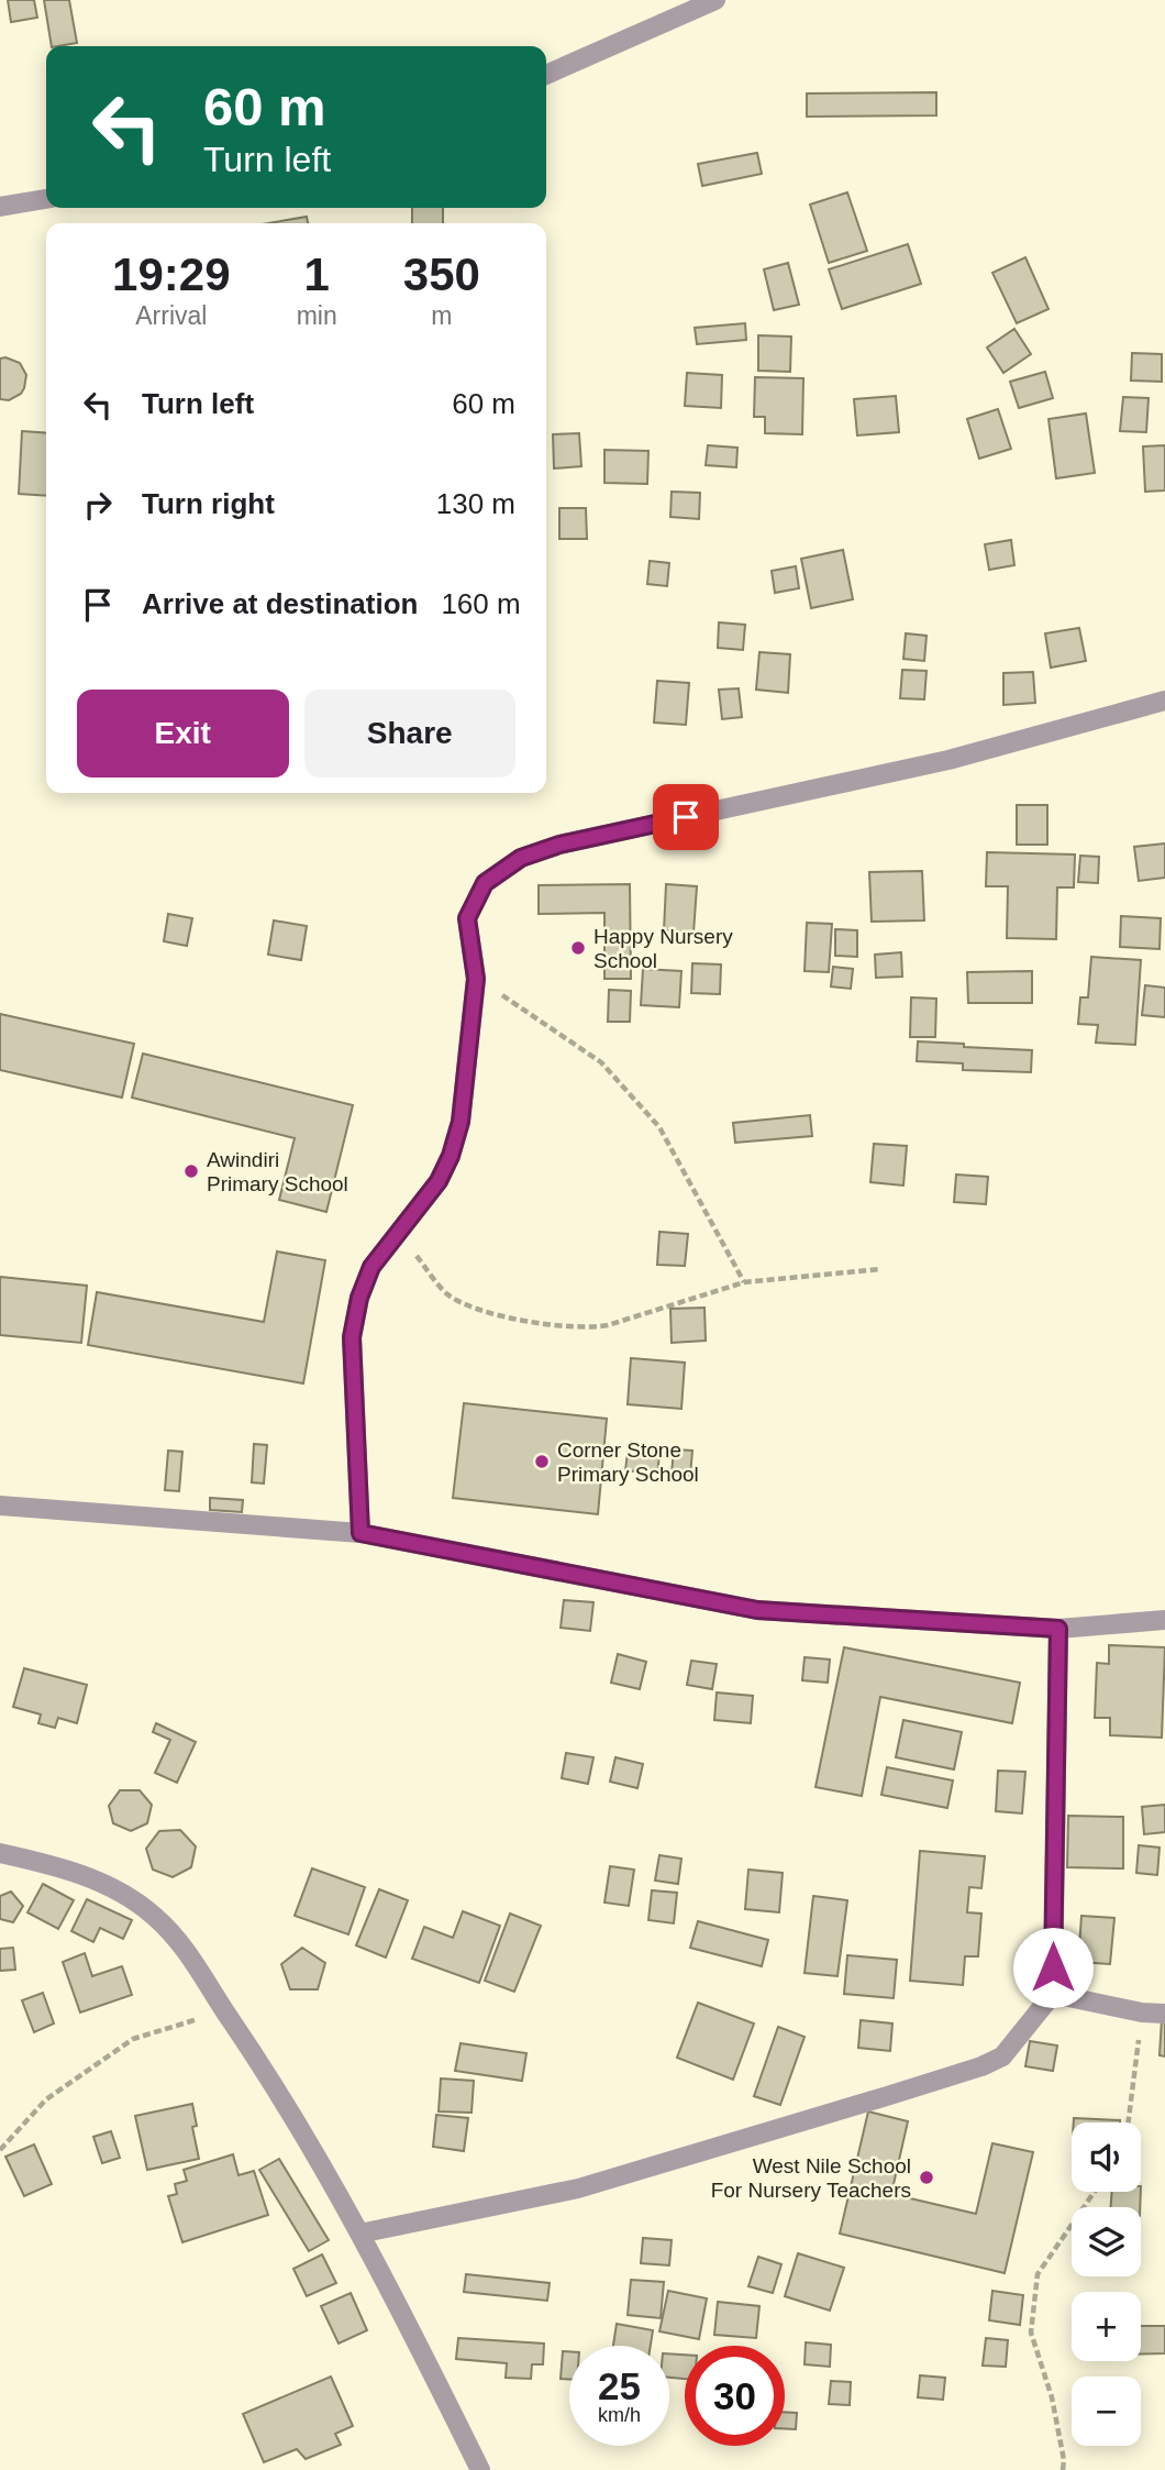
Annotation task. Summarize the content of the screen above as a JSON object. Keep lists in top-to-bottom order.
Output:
{
  "places": [
    "Happy Nursery School",
    "Awindiri Primary School",
    "Corner Stone Primary School",
    "West Nile School For Nursery Teachers"
  ],
  "page": {
    "turn": ["60 m", "Turn left"],
    "eta": [
      "19:29",
      "Arrival",
      "1",
      "min",
      "350",
      "m"
    ],
    "list": [
      {
        "name": "Turn left",
        "value": "60 m"
      },
      {
        "name": "Turn right",
        "value": "130 m"
      },
      {
        "name": "Arrive at destination",
        "value": "160 m"
      }
    ],
    "buttons": ["Exit", "Share"],
    "map_buttons": ["+", "−"],
    "speed": "25 km/h",
    "limit": "30"
  }
}
